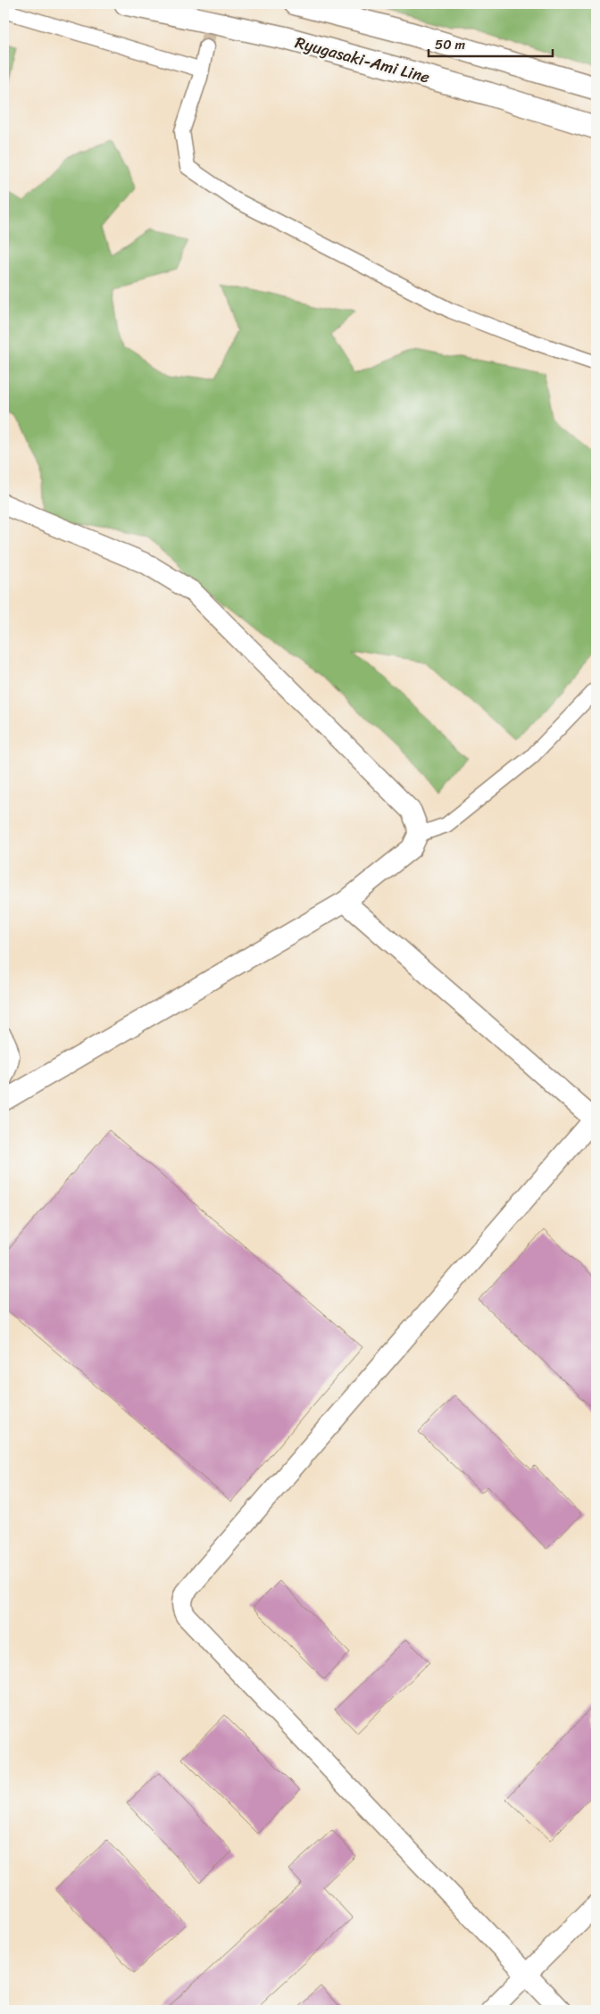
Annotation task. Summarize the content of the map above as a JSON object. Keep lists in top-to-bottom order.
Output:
{
  "streets": {
    "main road": ["Ryugasaki-Ami Line"]
  },
  "scale_bar": "50 m"
}
